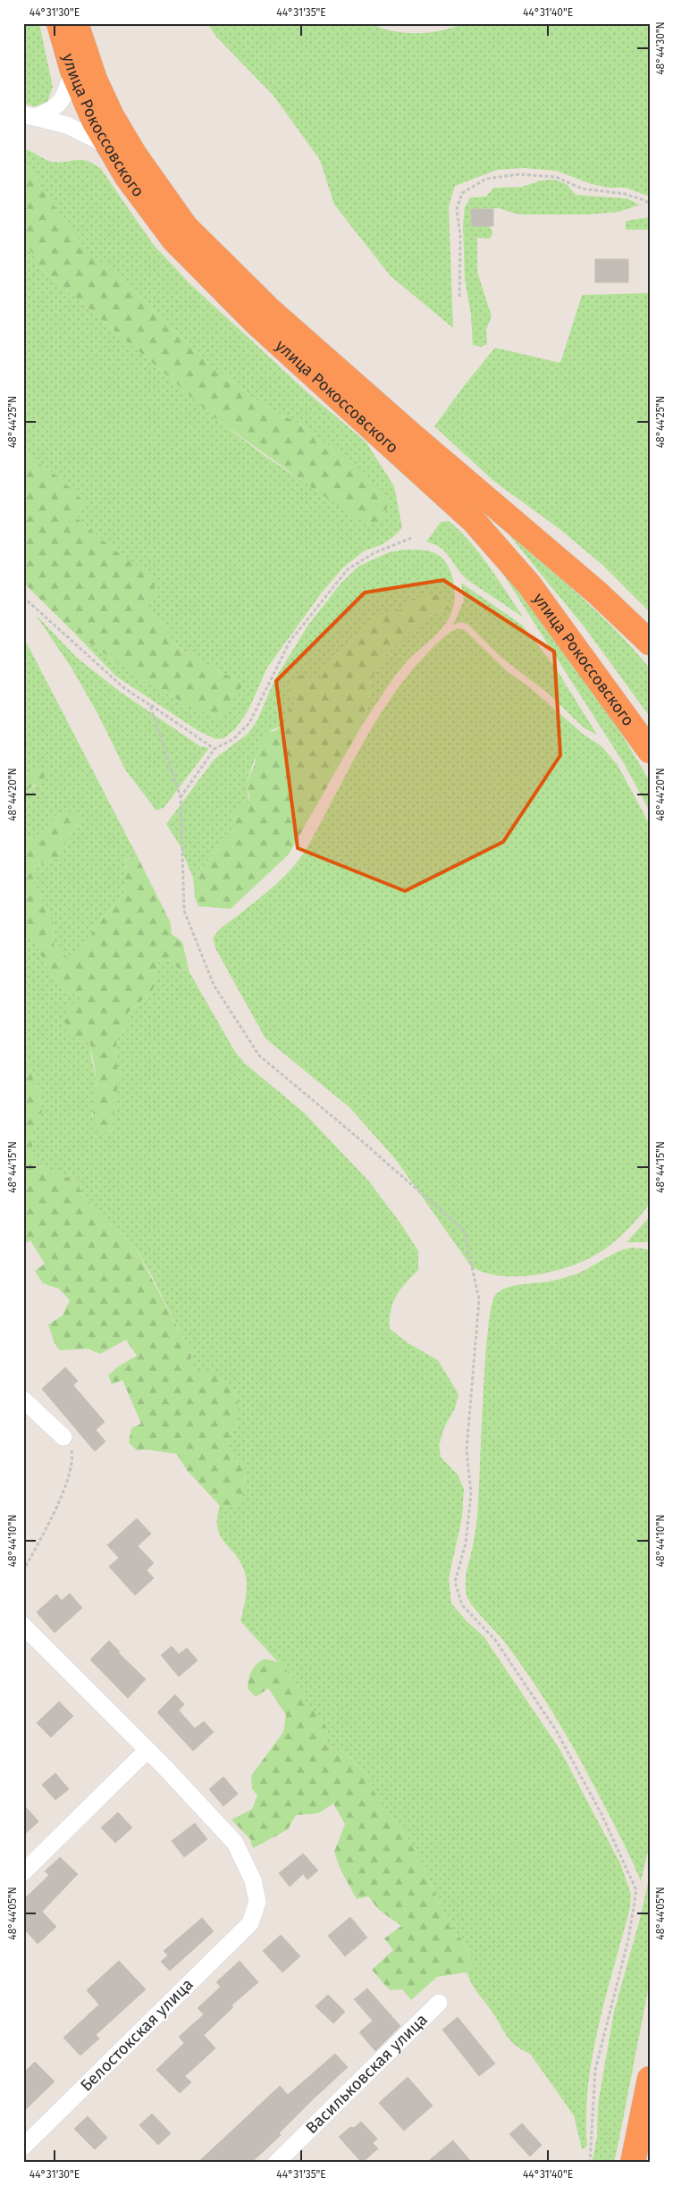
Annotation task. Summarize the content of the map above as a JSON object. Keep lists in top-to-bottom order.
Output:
{
  "streets": {
    "highway": ["улица Рокоссовского"],
    "street": ["Белостокская улица", "Васильковская улица"]
  },
  "coordinates": [
    "44°31'30\"E",
    "44°31'35\"E",
    "44°31'40\"E",
    "48°44'30\"N",
    "48°44'25\"N",
    "48°44'20\"N",
    "48°44'15\"N",
    "48°44'10\"N",
    "48°44'05\"N"
  ]
}
